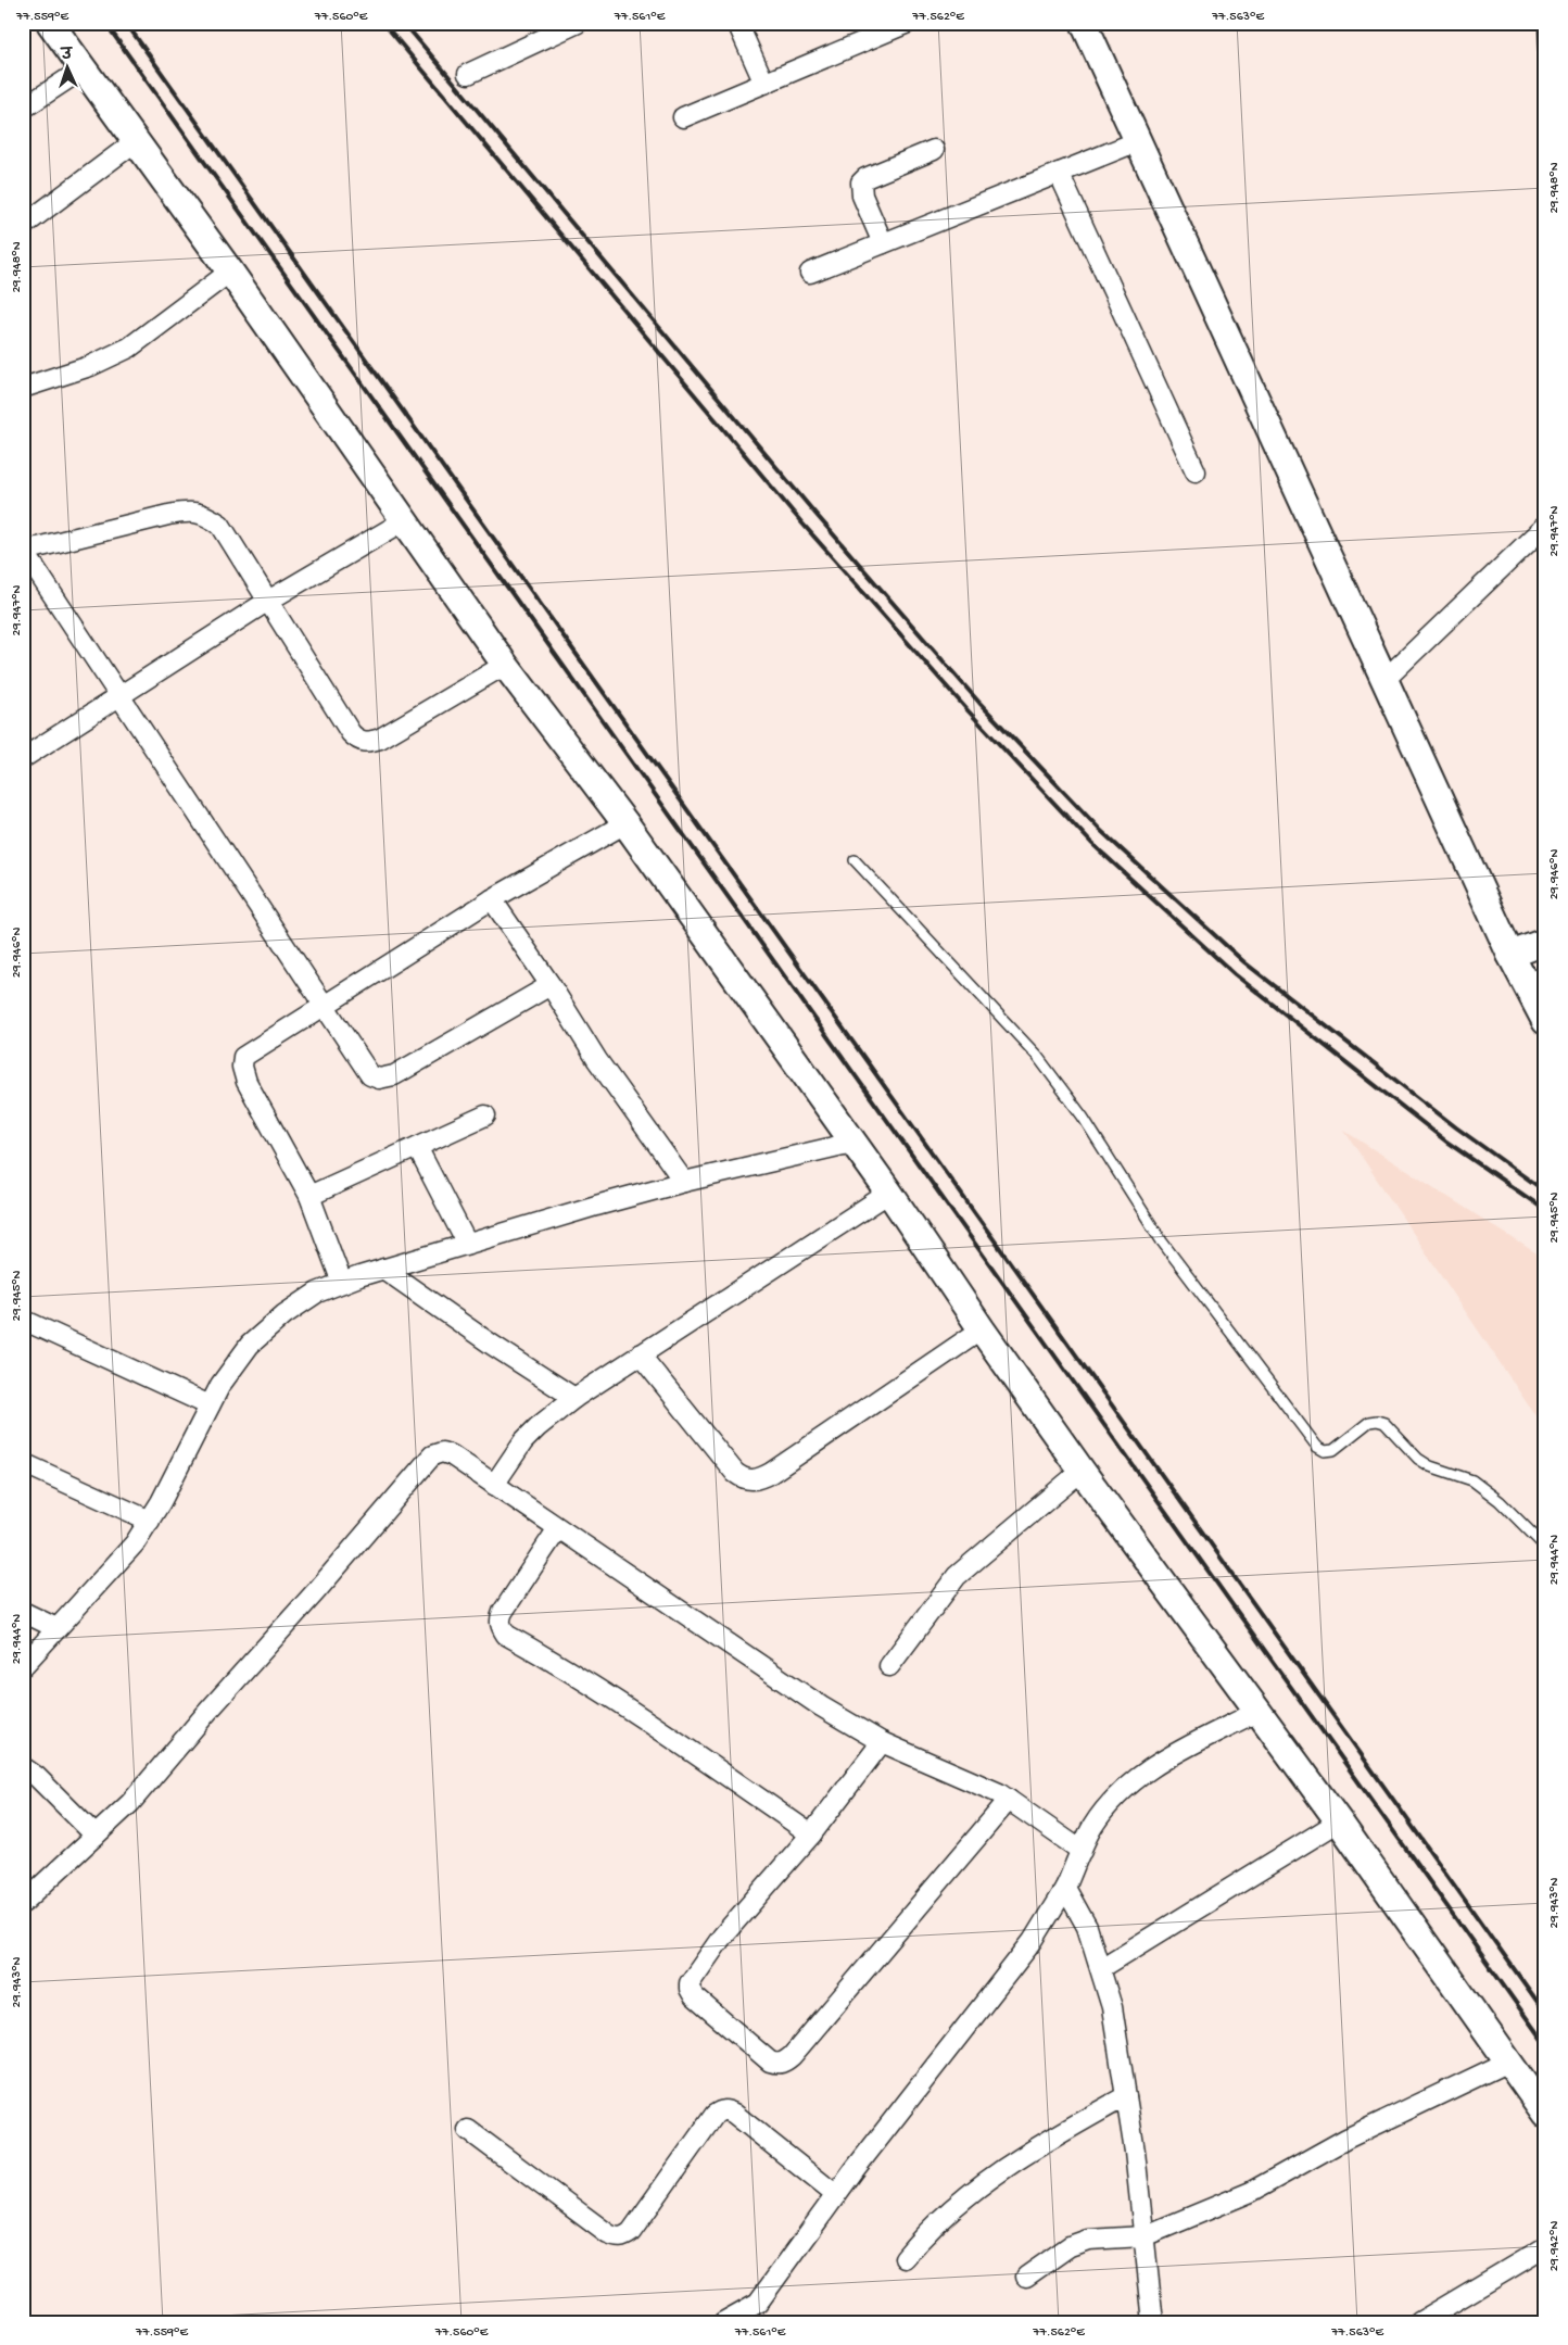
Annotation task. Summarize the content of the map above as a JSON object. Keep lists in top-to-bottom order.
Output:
{
  "north": "top",
  "coordinates": [
    "77.559°E",
    "77.560°E",
    "77.561°E",
    "77.562°E",
    "77.563°E",
    "29.948°N",
    "29.947°N",
    "29.946°N",
    "29.945°N",
    "29.944°N",
    "29.943°N",
    "29.942°N"
  ]
}
